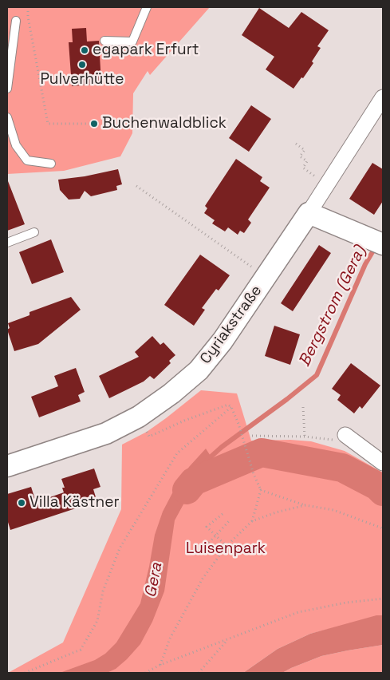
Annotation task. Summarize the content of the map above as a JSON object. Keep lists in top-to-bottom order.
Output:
{
  "streets": {
    "street": ["Cyriakstraße"]
  },
  "water": ["Bergstrom (Gera)", "Gera"],
  "parks": ["Luisenpark"],
  "places": [
    "egapark Erfurt",
    "Pulverhütte",
    "Buchenwaldblick",
    "Villa Kästner"
  ]
}
